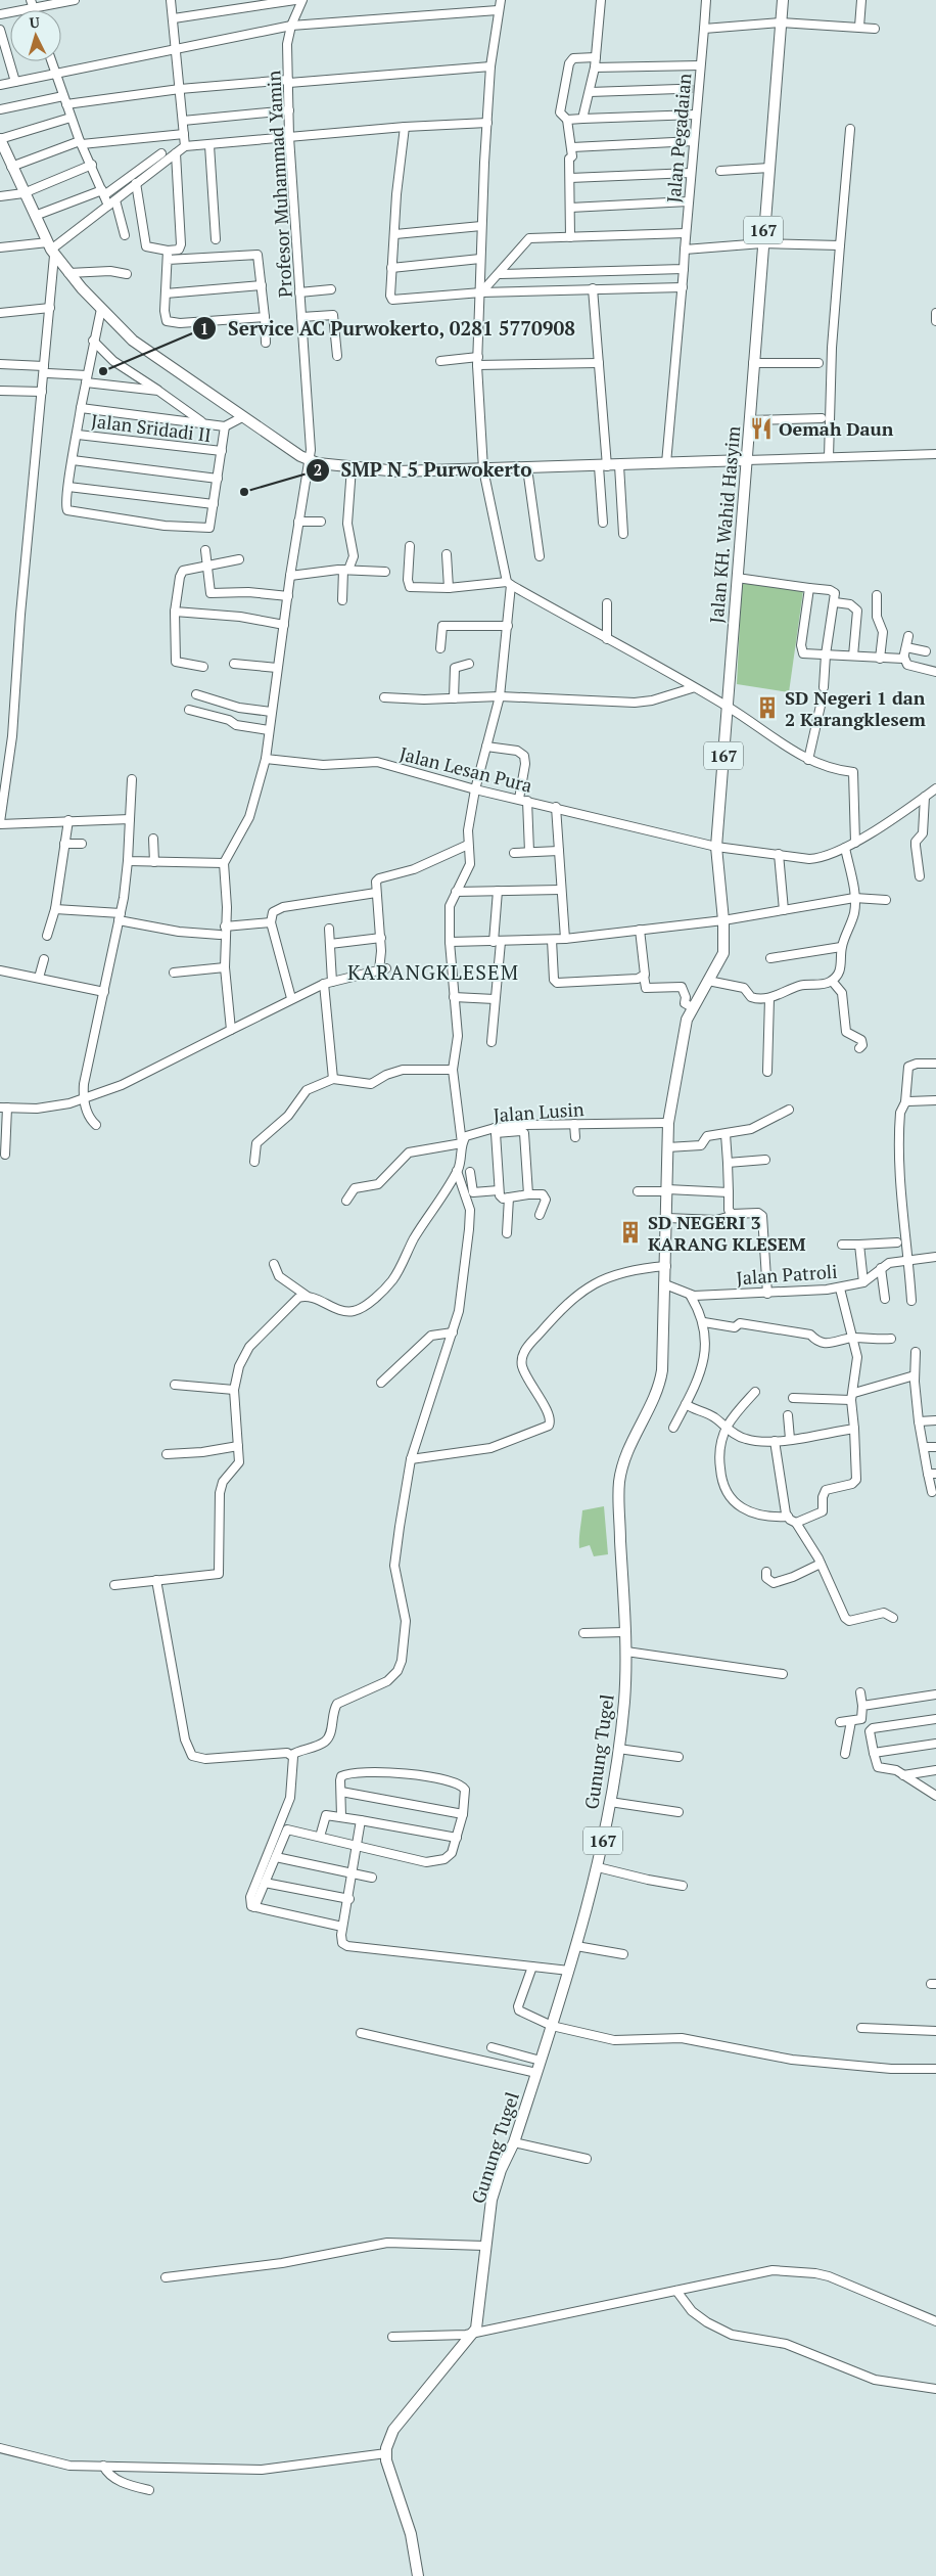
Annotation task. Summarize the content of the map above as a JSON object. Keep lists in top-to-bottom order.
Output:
{
  "streets": {
    "main road": ["167", "Jalan KH. Wahid Hasyim", "Gunung Tugel"],
    "street": [
      "Jalan Pegadaian",
      "Profesor Muhammad Yamin",
      "Jalan Sridadi II",
      "Jalan Lesan Pura",
      "Jalan Lusin",
      "Jalan Patroli"
    ]
  },
  "crossings": [
    ["Jalan KH. Wahid Hasyim", "Jalan Lesan Pura"],
    ["Jalan KH. Wahid Hasyim", "Gunung Tugel"],
    ["Jalan Lusin", "Gunung Tugel"],
    ["Jalan Patroli", "Gunung Tugel"]
  ],
  "districts": ["KARANGKLESEM"],
  "places": {
    "other": ["Service AC Purwokerto, 0281 5770908", "SMP N 5 Purwokerto"],
    "restaurant": ["Oemah Daun"],
    "building": ["SD Negeri 1 dan 2 Karangklesem", "SD NEGERI 3 KARANG KLESEM"]
  },
  "north": "top"
}
